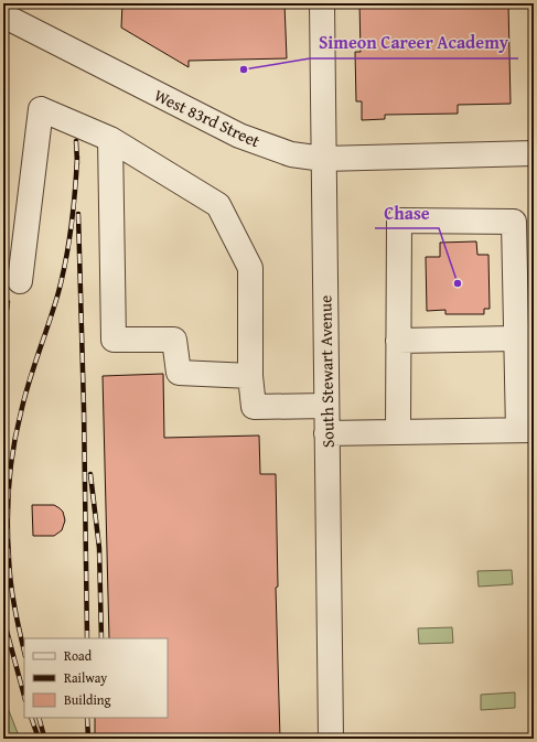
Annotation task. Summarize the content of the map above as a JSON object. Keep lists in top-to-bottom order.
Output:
{
  "streets": {
    "street": ["West 83rd Street", "South Stewart Avenue"]
  },
  "crossings": [
    ["West 83rd Street", "South Stewart Avenue"]
  ],
  "places": ["Simeon Career Academy", "Chase"],
  "legend": ["Road", "Railway", "Building"]
}
